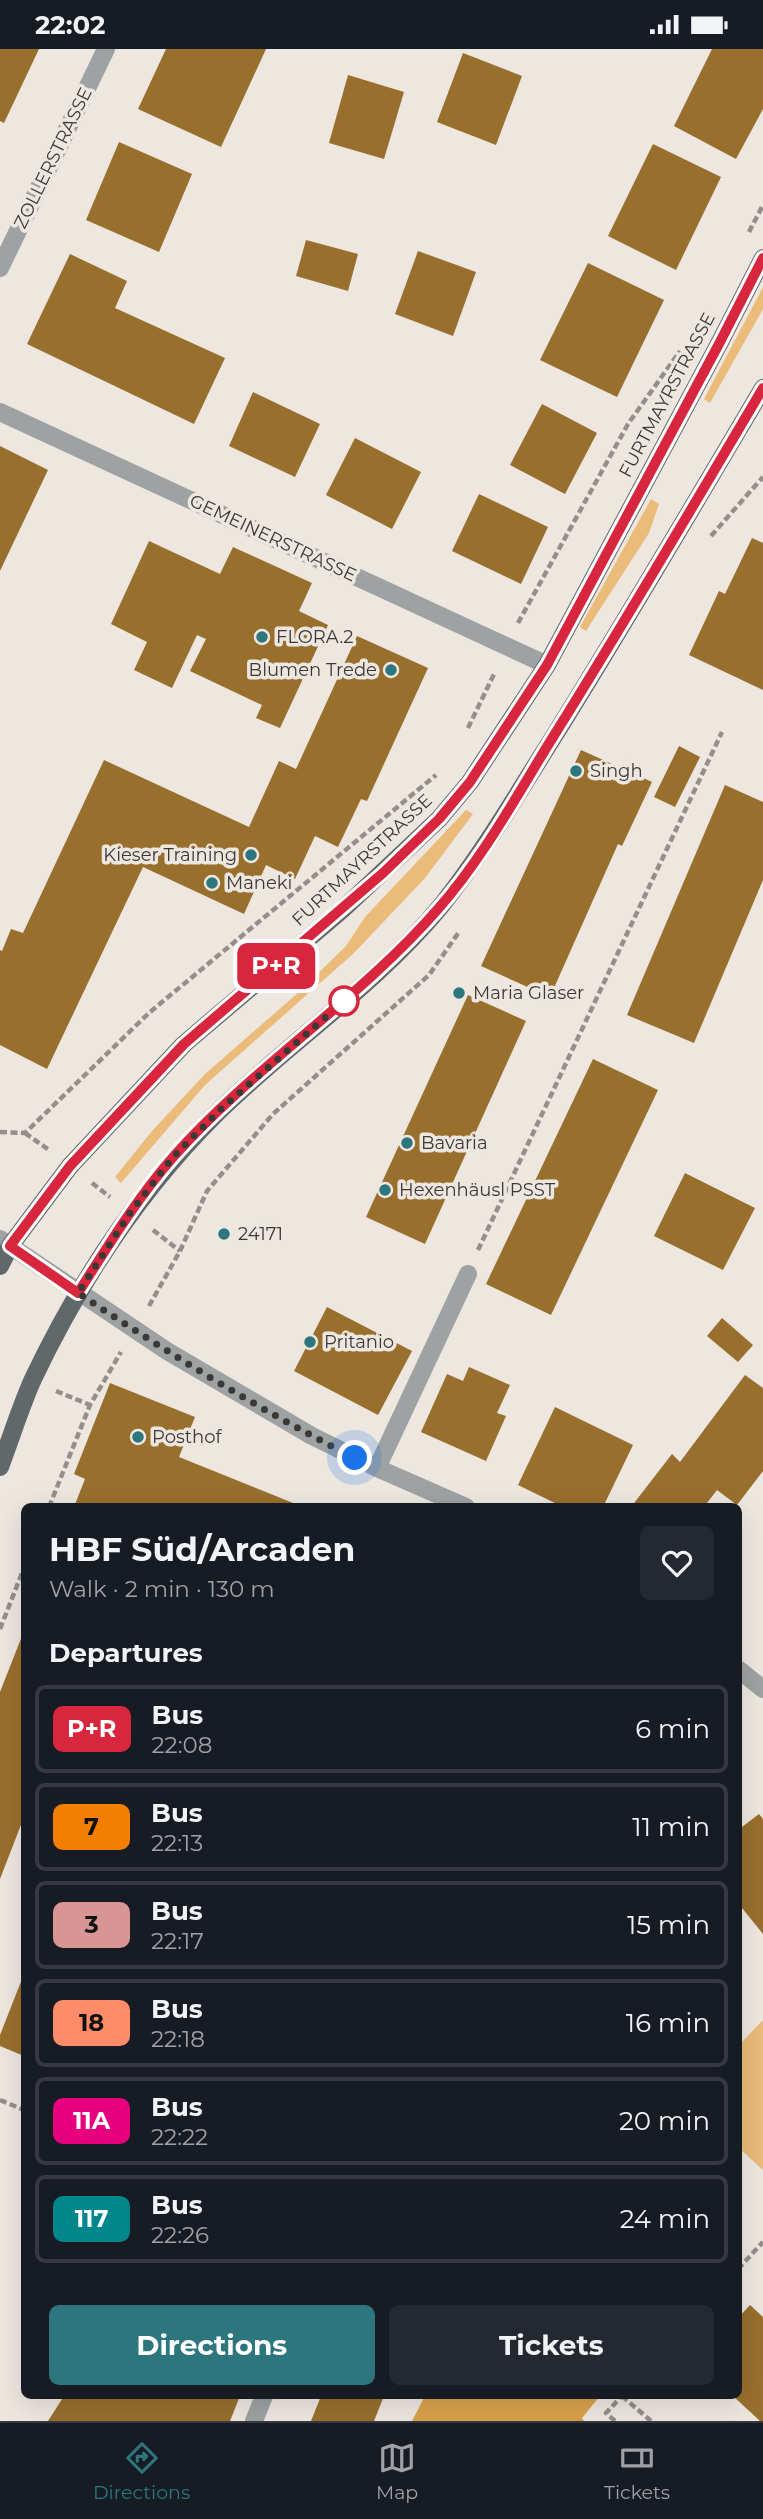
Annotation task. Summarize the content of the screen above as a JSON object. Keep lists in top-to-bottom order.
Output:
{
  "streets": {
    "main road": ["FURTMAYRSTRASSE"],
    "street": ["ZOLLERSTRASSE", "GEMEINERSTRASSE"]
  },
  "crossings": [
    ["FURTMAYRSTRASSE", "GEMEINERSTRASSE"]
  ],
  "places": [
    "FLORA.2",
    "Blumen Trede",
    "Singh",
    "Kieser Training",
    "Maneki",
    "Maria Glaser",
    "Bavaria",
    "Hexenhäusl PSST",
    "24171",
    "Pritanio",
    "Posthof"
  ],
  "lines": ["bus line P+R"],
  "page": {
    "status": "22:02",
    "on_map": "P+R",
    "heading": [
      ["HBF Süd/Arcaden", "Walk · 2 min · 130 m"],
      "Departures"
    ],
    "list": [
      {
        "mark": "P+R",
        "name": "Bus",
        "note": "22:08",
        "value": "6 min"
      },
      {
        "mark": "7",
        "name": "Bus",
        "note": "22:13",
        "value": "11 min"
      },
      {
        "mark": "3",
        "name": "Bus",
        "note": "22:17",
        "value": "15 min"
      },
      {
        "mark": "18",
        "name": "Bus",
        "note": "22:18",
        "value": "16 min"
      },
      {
        "mark": "11A",
        "name": "Bus",
        "note": "22:22",
        "value": "20 min"
      },
      {
        "mark": "117",
        "name": "Bus",
        "note": "22:26",
        "value": "24 min"
      }
    ],
    "buttons": ["Directions", "Tickets"],
    "tabs": ["Directions", "Map", "Tickets"]
  }
}
